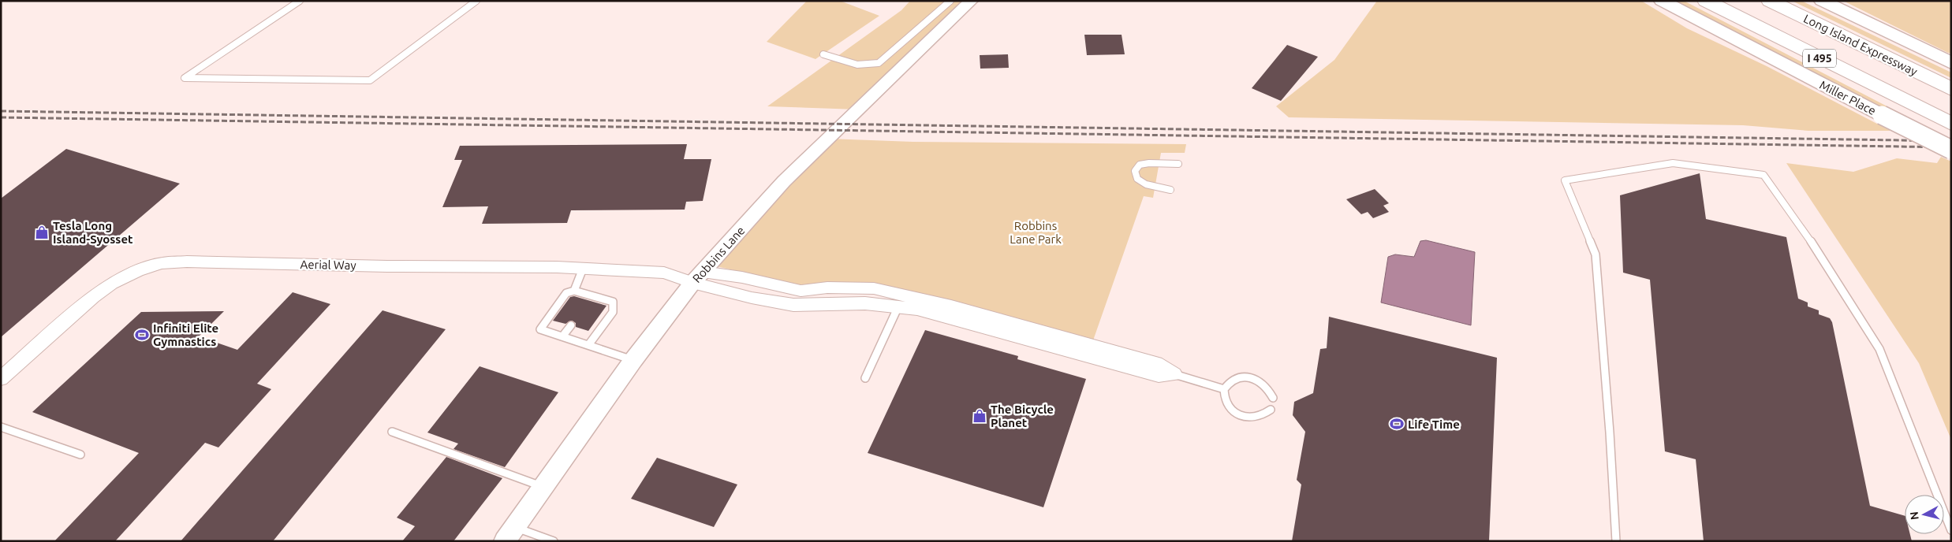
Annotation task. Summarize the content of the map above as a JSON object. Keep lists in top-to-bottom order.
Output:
{
  "streets": {
    "highway": ["Long Island Expressway", "I 495"],
    "main road": ["Miller Place"],
    "street": ["Robbins Lane", "Aerial Way"]
  },
  "crossings": [
    ["Robbins Lane", "Aerial Way"]
  ],
  "parks": ["Robbins Lane Park"],
  "places": {
    "shop": ["Tesla Long Island-Syosset", "The Bicycle Planet"],
    "sports": ["Infiniti Elite Gymnastics", "Life Time"]
  },
  "north": "left"
}
